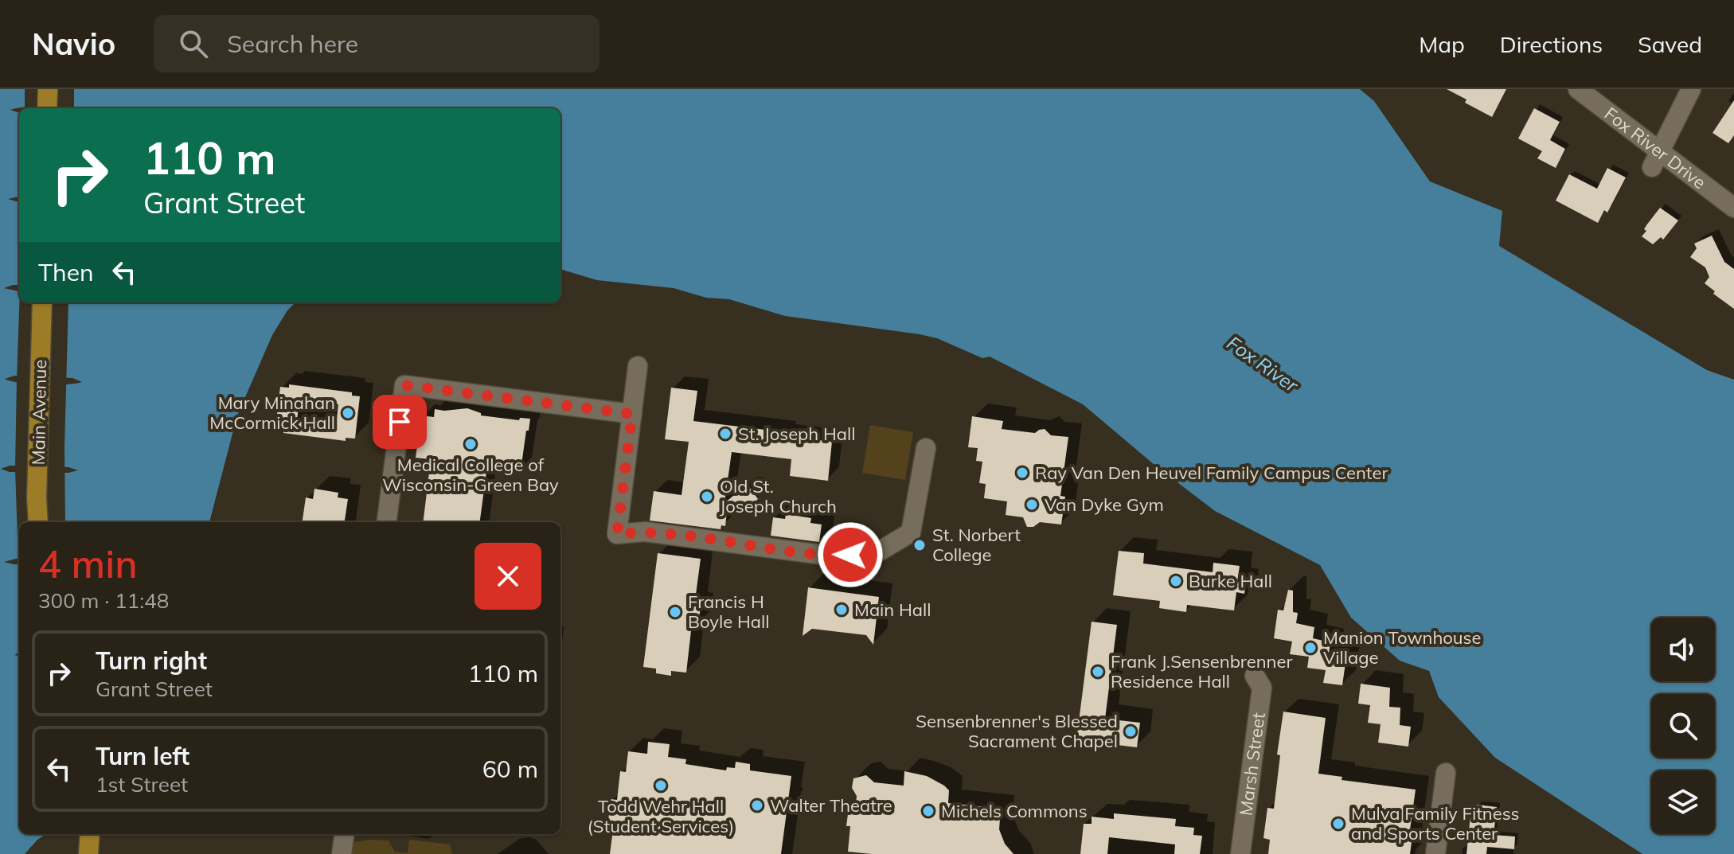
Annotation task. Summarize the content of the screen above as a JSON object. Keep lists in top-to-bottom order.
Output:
{
  "streets": {
    "main road": ["Main Avenue"],
    "street": ["Fox River Drive", "Marsh Street"]
  },
  "water": ["Fox River"],
  "places": [
    "Mary Minahan McCormick Hall",
    "St. Joseph Hall",
    "Medical College of Wisconsin-Green Bay",
    "Ray Van Den Heuvel Family Campus Center",
    "Old St. Joseph Church",
    "Van Dyke Gym",
    "St. Norbert College",
    "Burke Hall",
    "Main Hall",
    "Francis H Boyle Hall",
    "Manion Townhouse Village",
    "Frank J.Sensenbrenner Residence Hall",
    "Sensenbrenner's Blessed Sacrament Chapel",
    "Todd Wehr Hall (Student Services)",
    "Walter Theatre",
    "Michels Commons",
    "Mulva Family Fitness and Sports Center"
  ],
  "page": {
    "header": "Navio",
    "search": "Search here",
    "nav": ["Map", "Directions", "Saved"],
    "turn": ["110 m", "Grant Street"],
    "then": "Then",
    "heading": ["4 min", "300 m · 11:48"],
    "list": [
      {
        "name": "Turn right",
        "note": "Grant Street",
        "value": "110 m"
      },
      {
        "name": "Turn left",
        "note": "1st Street",
        "value": "60 m"
      }
    ]
  }
}
